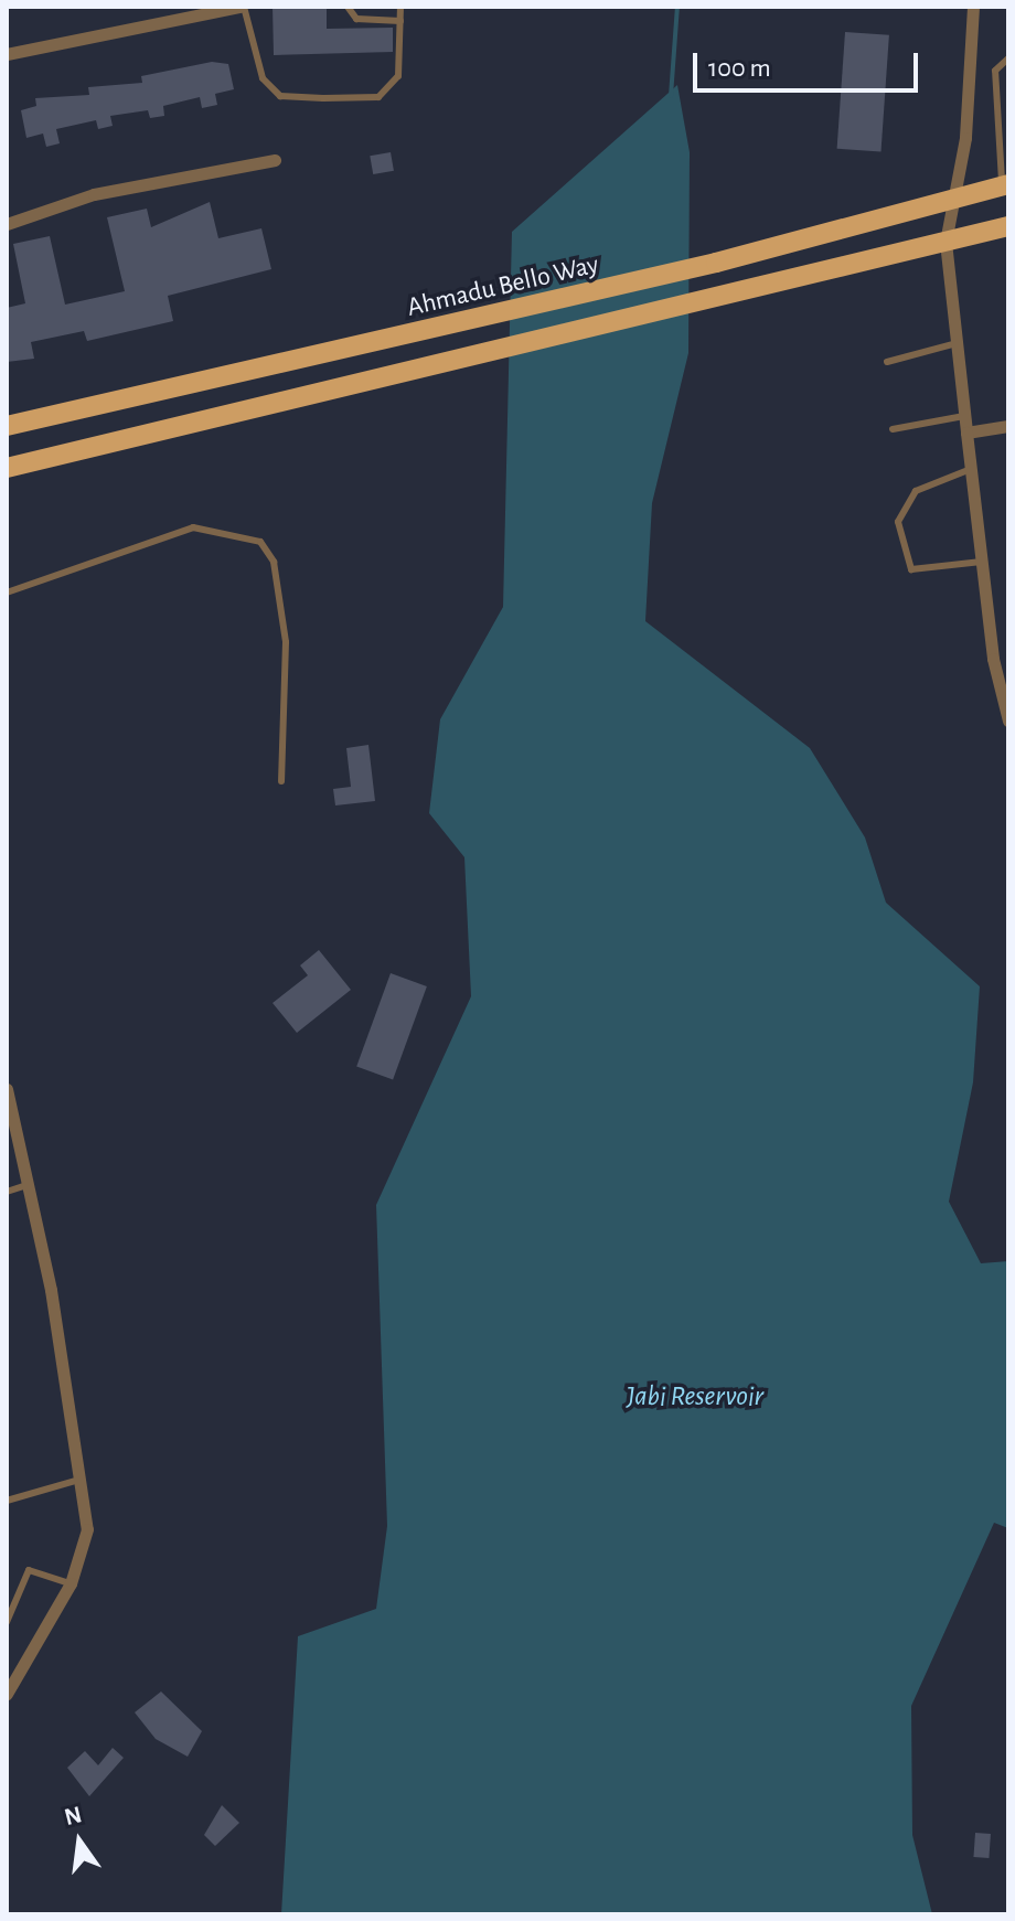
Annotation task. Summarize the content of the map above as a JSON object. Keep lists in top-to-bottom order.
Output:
{
  "streets": {
    "main road": ["Ahmadu Bello Way"]
  },
  "water": ["Jabi Reservoir"],
  "scale_bar": "100 m",
  "north": "top"
}
